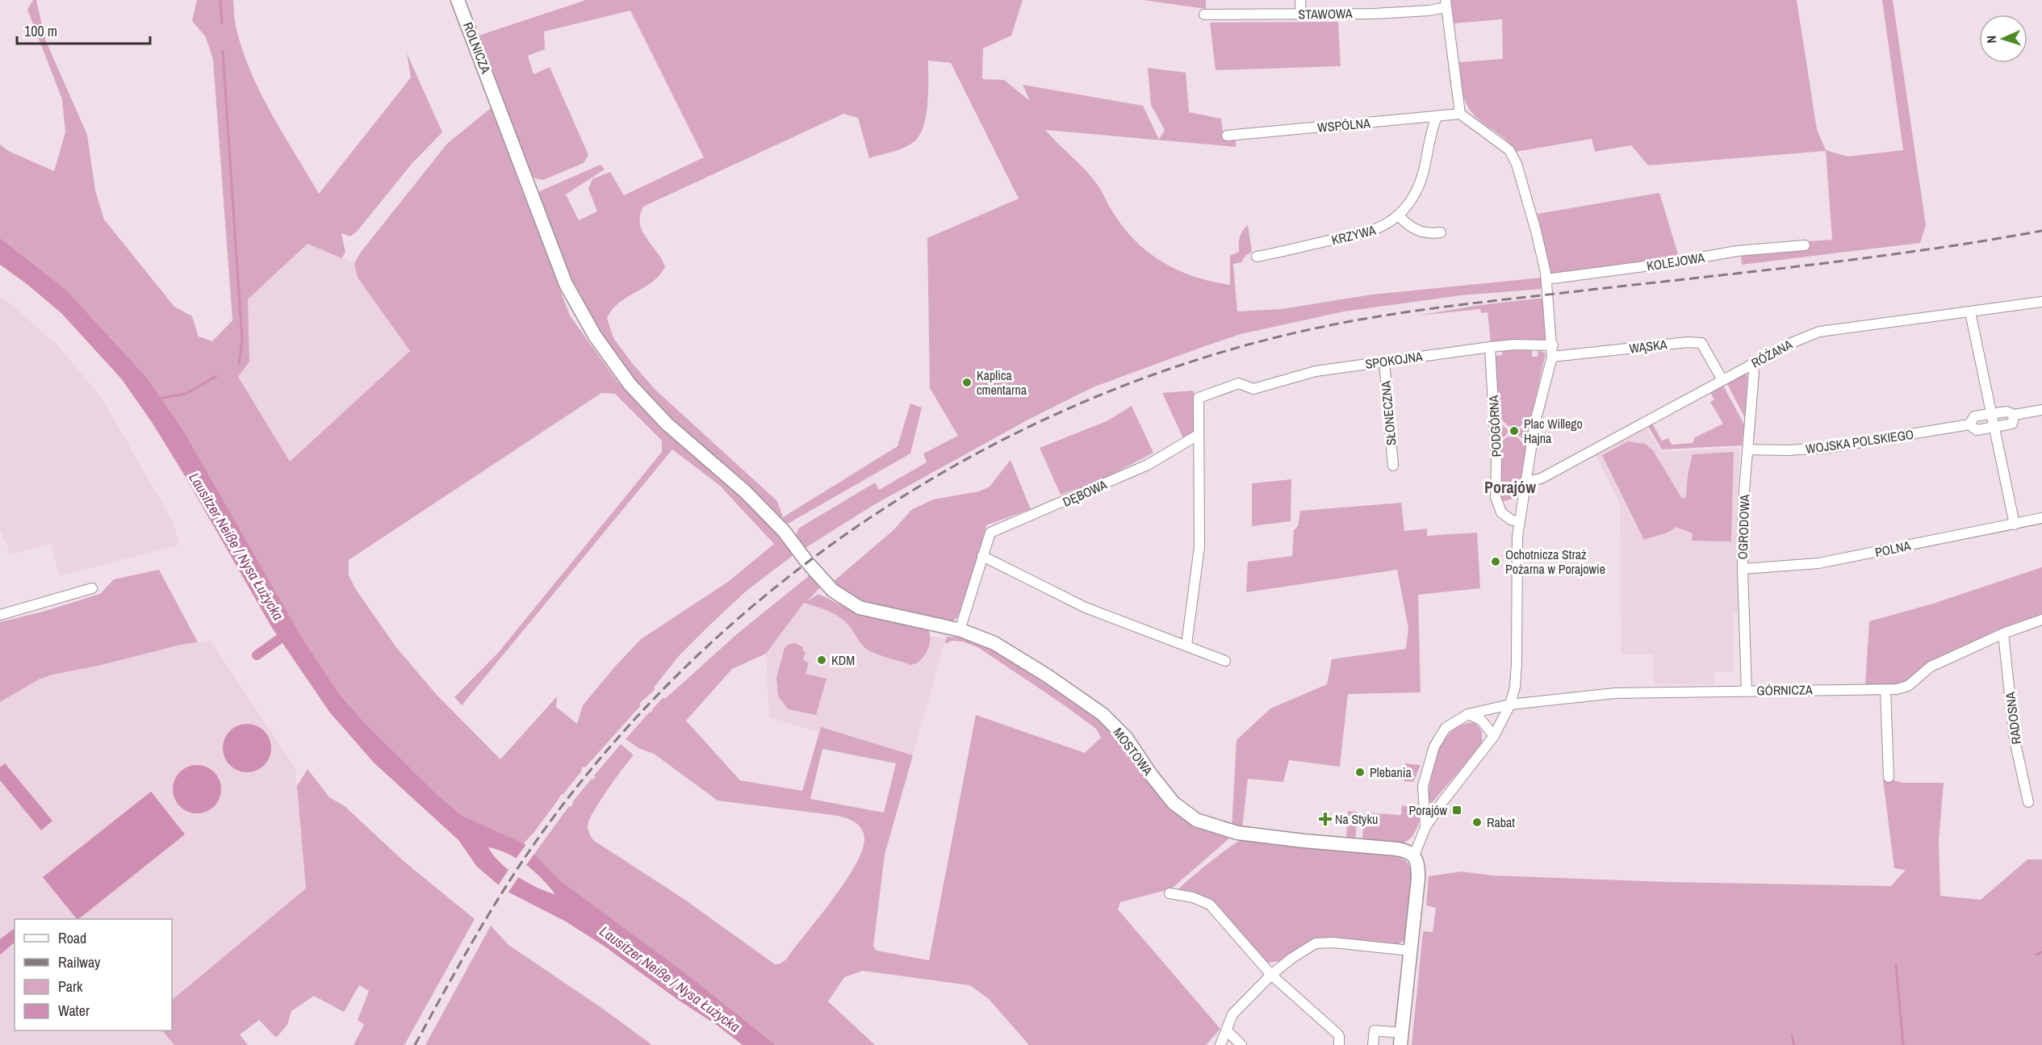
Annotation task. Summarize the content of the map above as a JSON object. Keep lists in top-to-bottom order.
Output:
{
  "streets": {
    "street": [
      "STAWOWA",
      "ROLNICZA",
      "WSPÓLNA",
      "KRZYWA",
      "KOLEJOWA",
      "WĄSKA",
      "RÓŻANA",
      "SPOKOJNA",
      "SŁONECZNA",
      "PODGÓRNA",
      "WOJSKA POLSKIEGO",
      "DĘBOWA",
      "OGRODOWA",
      "POLNA",
      "GÓRNICZA",
      "RADOSNA",
      "MOSTOWA"
    ]
  },
  "crossings": [
    ["ROLNICZA", "MOSTOWA"],
    ["WSPÓLNA", "KRZYWA"],
    ["WĄSKA", "RÓŻANA"],
    ["RÓŻANA", "OGRODOWA"],
    ["SPOKOJNA", "SŁONECZNA"],
    ["SPOKOJNA", "PODGÓRNA"],
    ["SPOKOJNA", "DĘBOWA"],
    ["WOJSKA POLSKIEGO", "OGRODOWA"],
    ["DĘBOWA", "MOSTOWA"],
    ["OGRODOWA", "POLNA"],
    ["OGRODOWA", "GÓRNICZA"],
    ["GÓRNICZA", "RADOSNA"]
  ],
  "districts": ["Porajów"],
  "water": ["Lausitzer Neiße / Nysa Łużycka"],
  "places": {
    "other": [
      "Kaplica cmentarna",
      "Plac Willego Hajna",
      "Ochotnicza Straż Pożarna w Porajowie",
      "KDM",
      "Plebania",
      "Rabat"
    ],
    "transit": ["Porajów"],
    "health": ["Na Styku"]
  },
  "legend": [
    "Road",
    "Railway",
    "Park",
    "Water"
  ],
  "scale_bar": "100 m",
  "north": "left"
}
